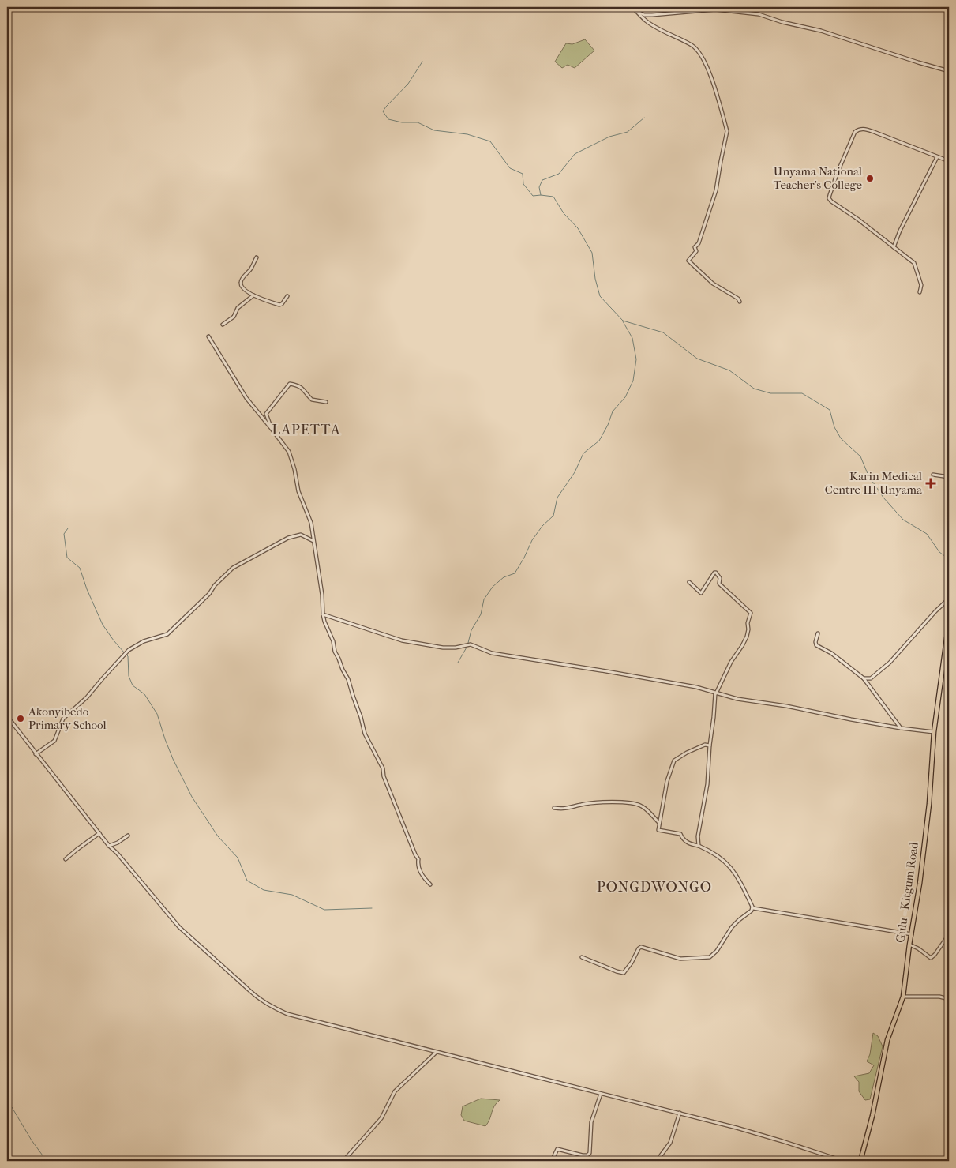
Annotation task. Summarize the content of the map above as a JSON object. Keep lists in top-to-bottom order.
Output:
{
  "streets": {
    "main road": ["Gulu - Kitgum Road"]
  },
  "districts": ["LAPETTA", "PONGDWONGO"],
  "places": {
    "other": ["Unyama National Teacher's College", "Akonyibedo Primary School"],
    "health": ["Karin Medical Centre III Unyama"]
  }
}
